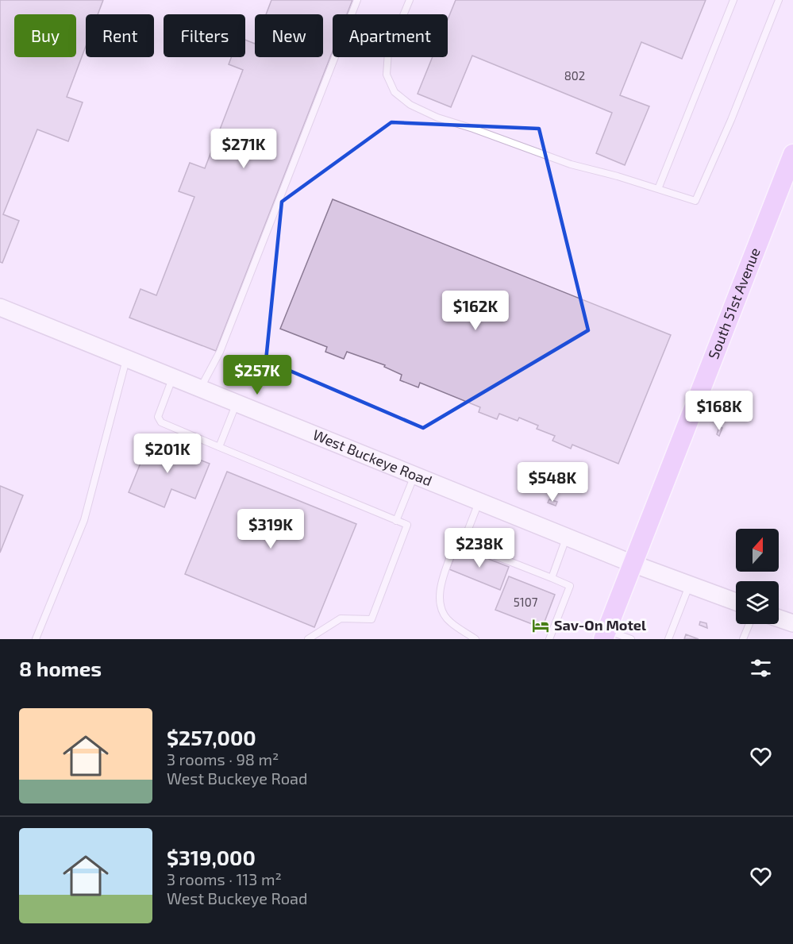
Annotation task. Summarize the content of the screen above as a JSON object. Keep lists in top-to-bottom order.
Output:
{
  "streets": {
    "main road": ["South 51st Avenue", "West Buckeye Road"]
  },
  "crossings": [
    ["South 51st Avenue", "West Buckeye Road"]
  ],
  "places": {
    "hotel": ["Sav-On Motel"]
  },
  "house_numbers": ["802", "5107"],
  "north": "top",
  "page": {
    "chip": [
      "Buy",
      "Rent",
      "Filters",
      "New",
      "Apartment"
    ],
    "price": [
      "$271K",
      "$162K",
      "$257K",
      "$168K",
      "$201K",
      "$548K",
      "$319K",
      "$238K"
    ],
    "heading": "8 homes",
    "list": [
      {
        "name": "$257,000",
        "note": "3 rooms · 98 m² · West Buckeye Road"
      },
      {
        "name": "$319,000",
        "note": "3 rooms · 113 m² · West Buckeye Road"
      }
    ]
  }
}
